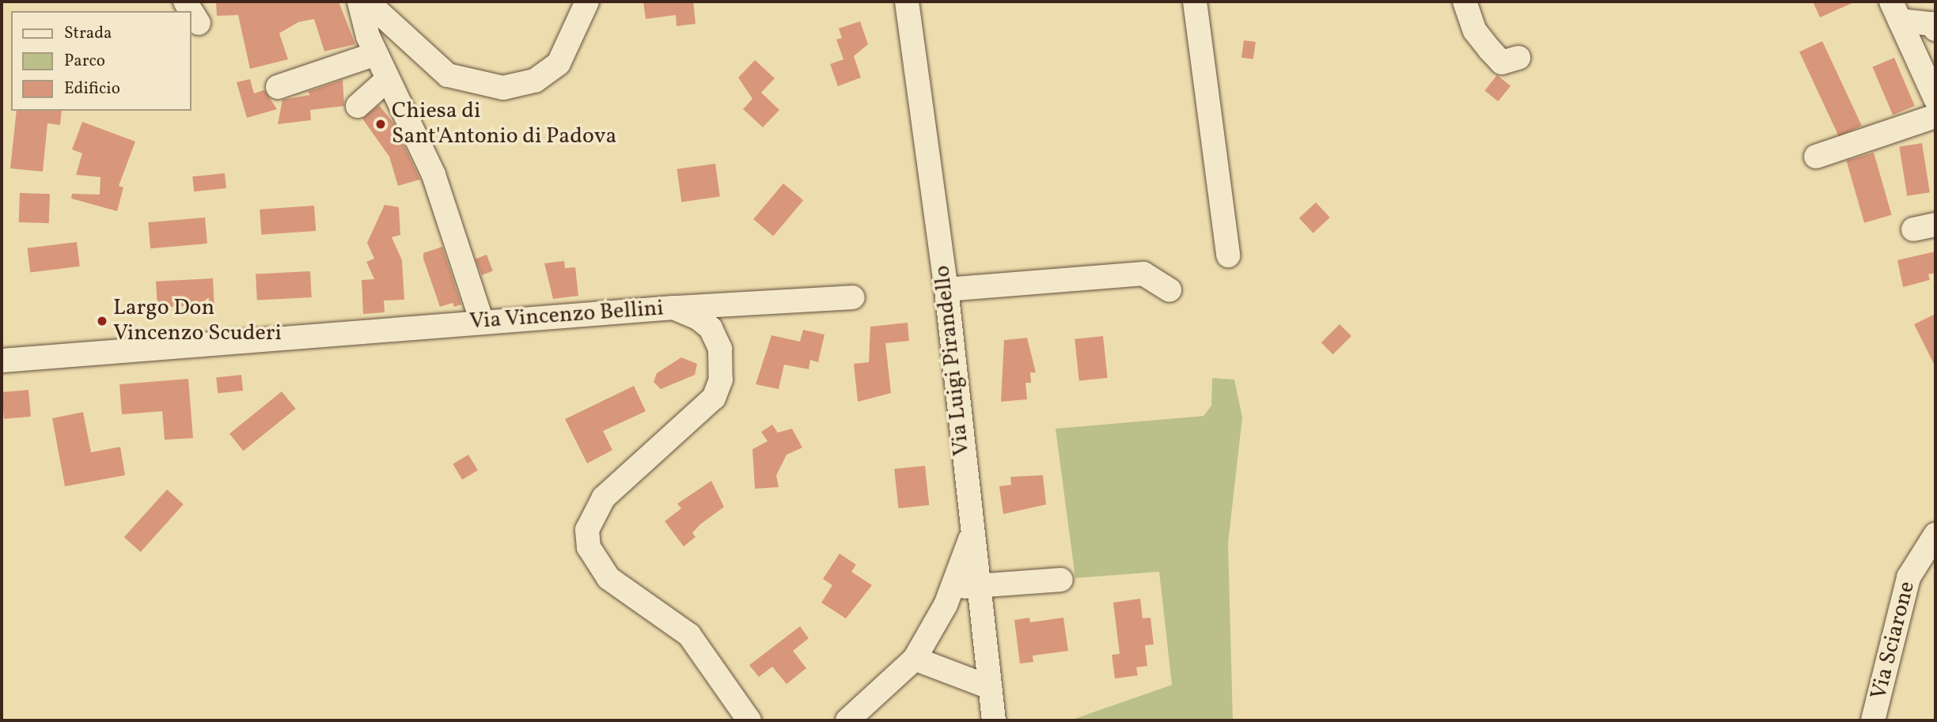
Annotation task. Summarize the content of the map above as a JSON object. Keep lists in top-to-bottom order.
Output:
{
  "streets": {
    "street": ["Via Vincenzo Bellini", "Via Luigi Pirandello", "Via Sciarone"]
  },
  "places": ["Chiesa di Sant'Antonio di Padova", "Largo Don Vincenzo Scuderi"],
  "legend": ["Strada", "Parco", "Edificio"]
}
